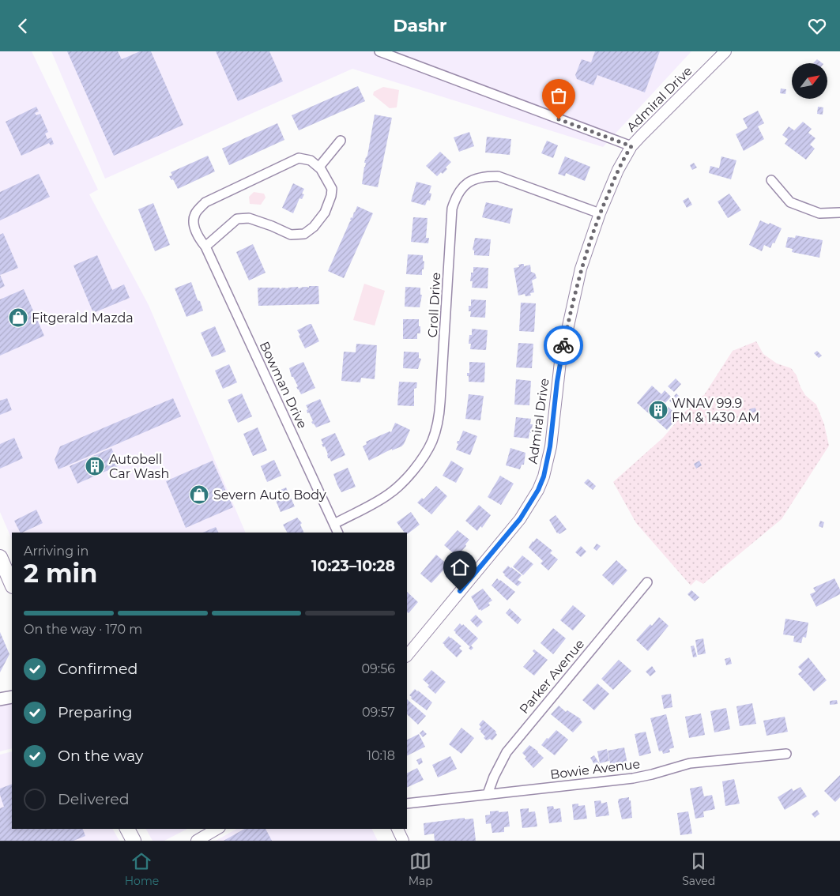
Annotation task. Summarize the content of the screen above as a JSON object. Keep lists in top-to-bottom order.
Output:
{
  "streets": {
    "street": [
      "Admiral Drive",
      "Croll Drive",
      "Bowman Drive",
      "Parker Avenue",
      "Bowie Avenue"
    ]
  },
  "crossings": [
    ["Admiral Drive", "Croll Drive"],
    ["Croll Drive", "Bowman Drive"],
    ["Parker Avenue", "Bowie Avenue"]
  ],
  "places": {
    "shop": ["Fitgerald Mazda", "Severn Auto Body"],
    "building": ["WNAV 99.9 FM & 1430 AM", "Autobell Car Wash"]
  },
  "north": "top right",
  "page": {
    "header": "Dashr",
    "heading": ["2 min", "Arriving in", "10:23–10:28"],
    "bar": "On the way · 170 m",
    "list": [
      ["Confirmed", "09:56"],
      ["Preparing", "09:57"],
      ["On the way", "10:18"],
      "Delivered"
    ],
    "tabs": ["Home", "Map", "Saved"]
  }
}
